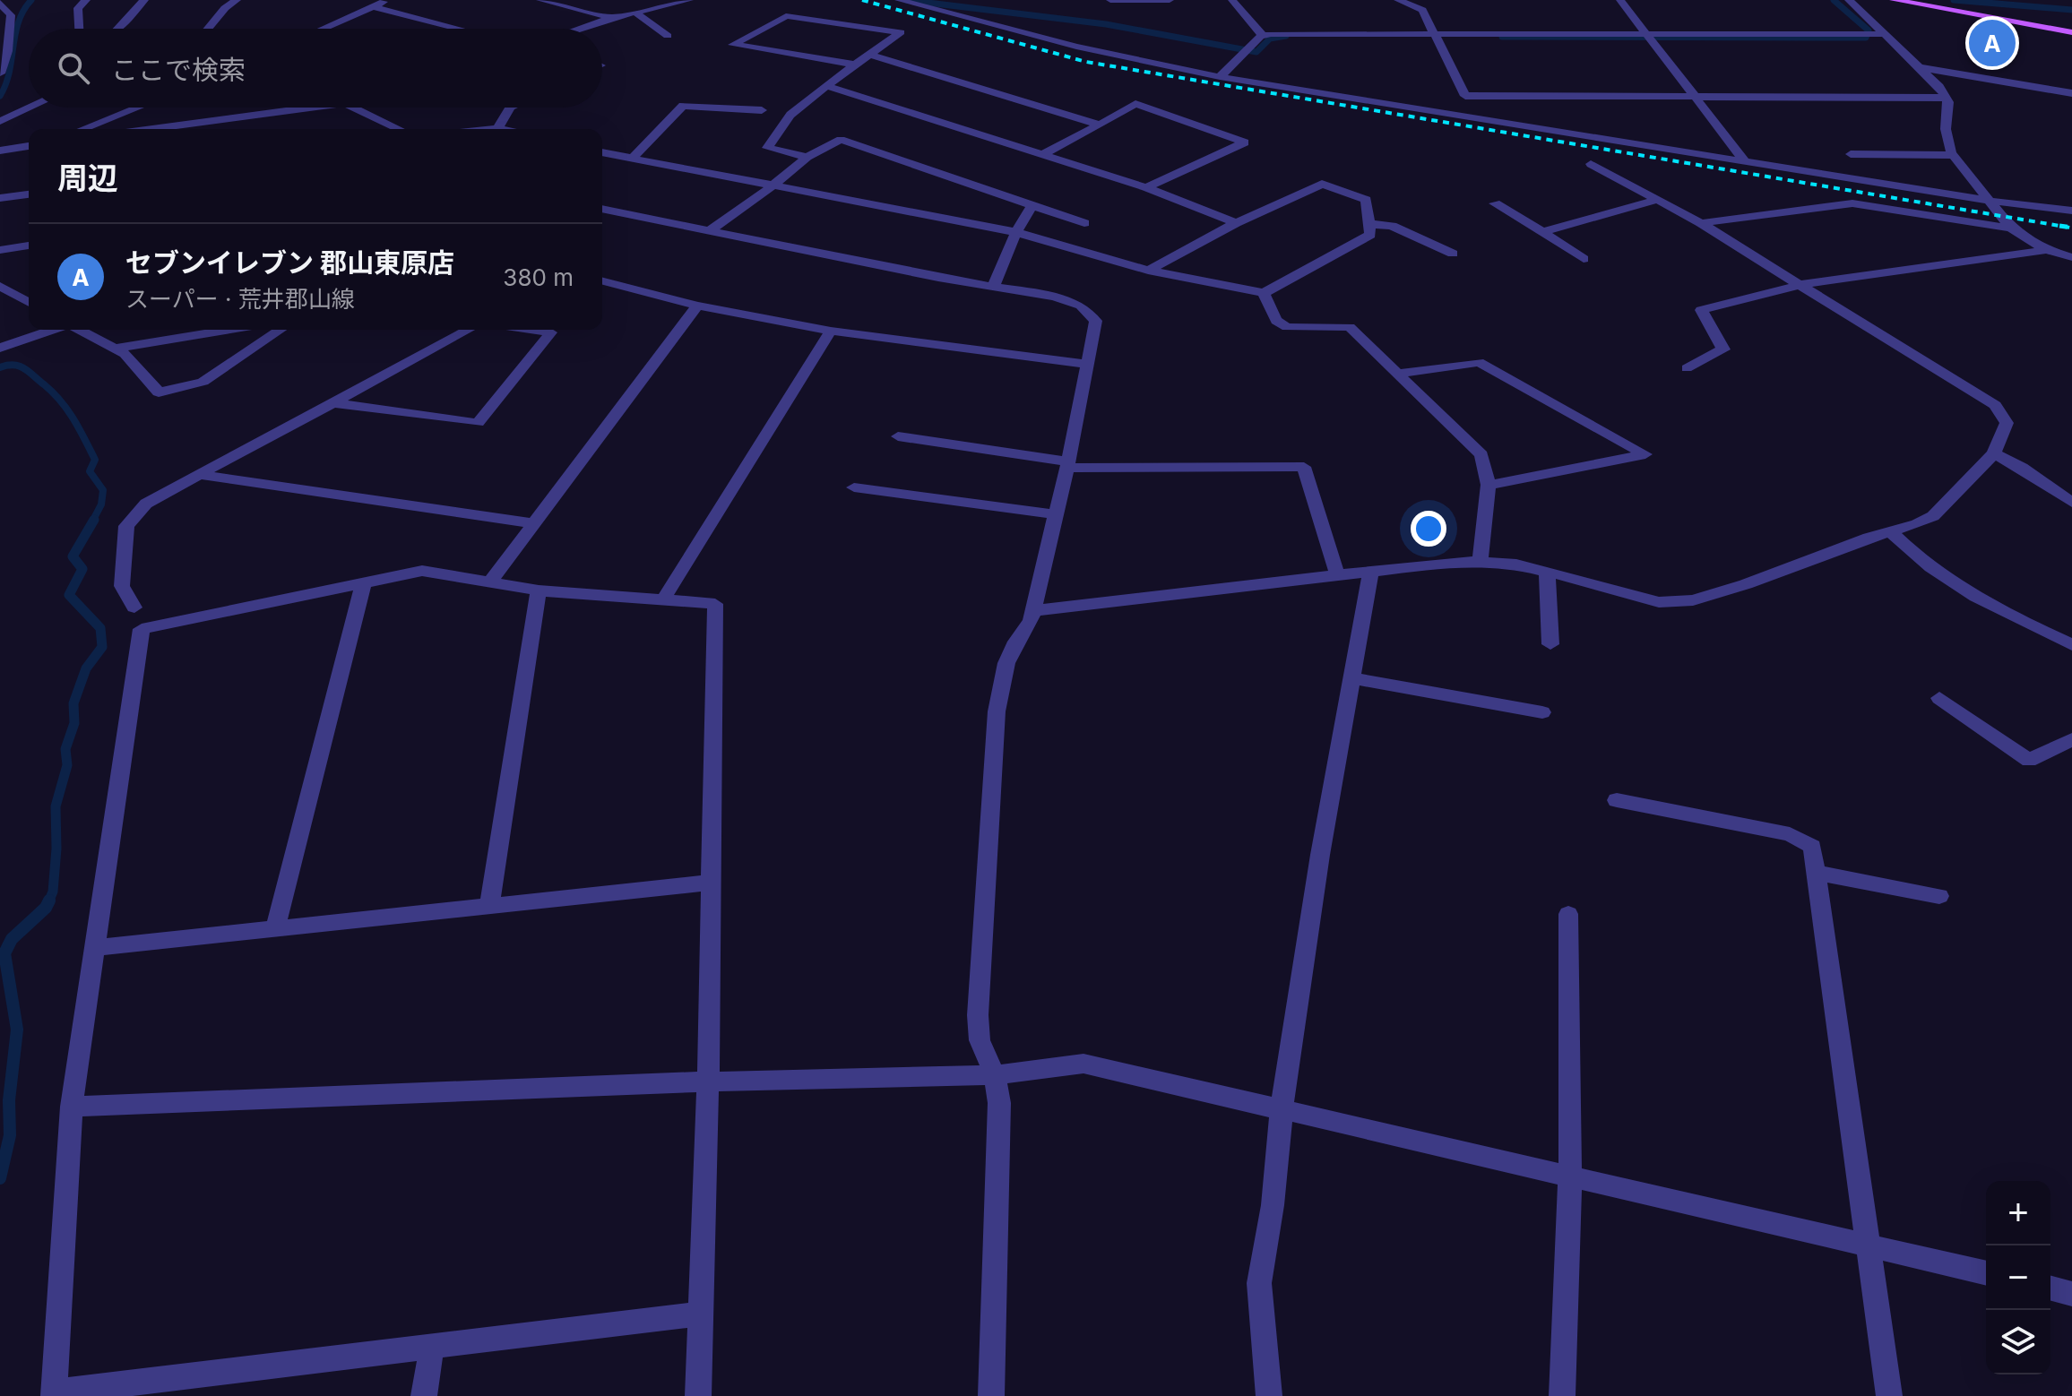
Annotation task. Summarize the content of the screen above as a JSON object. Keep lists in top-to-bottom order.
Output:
{
  "page": {
    "pins": "A",
    "search": "ここで検索",
    "heading": "周辺",
    "list": [
      {
        "mark": "A",
        "name": "セブンイレブン 郡山東原店",
        "note": "スーパー · 荒井郡山線",
        "value": "380 m"
      }
    ],
    "map_buttons": ["+", "−"]
  }
}
